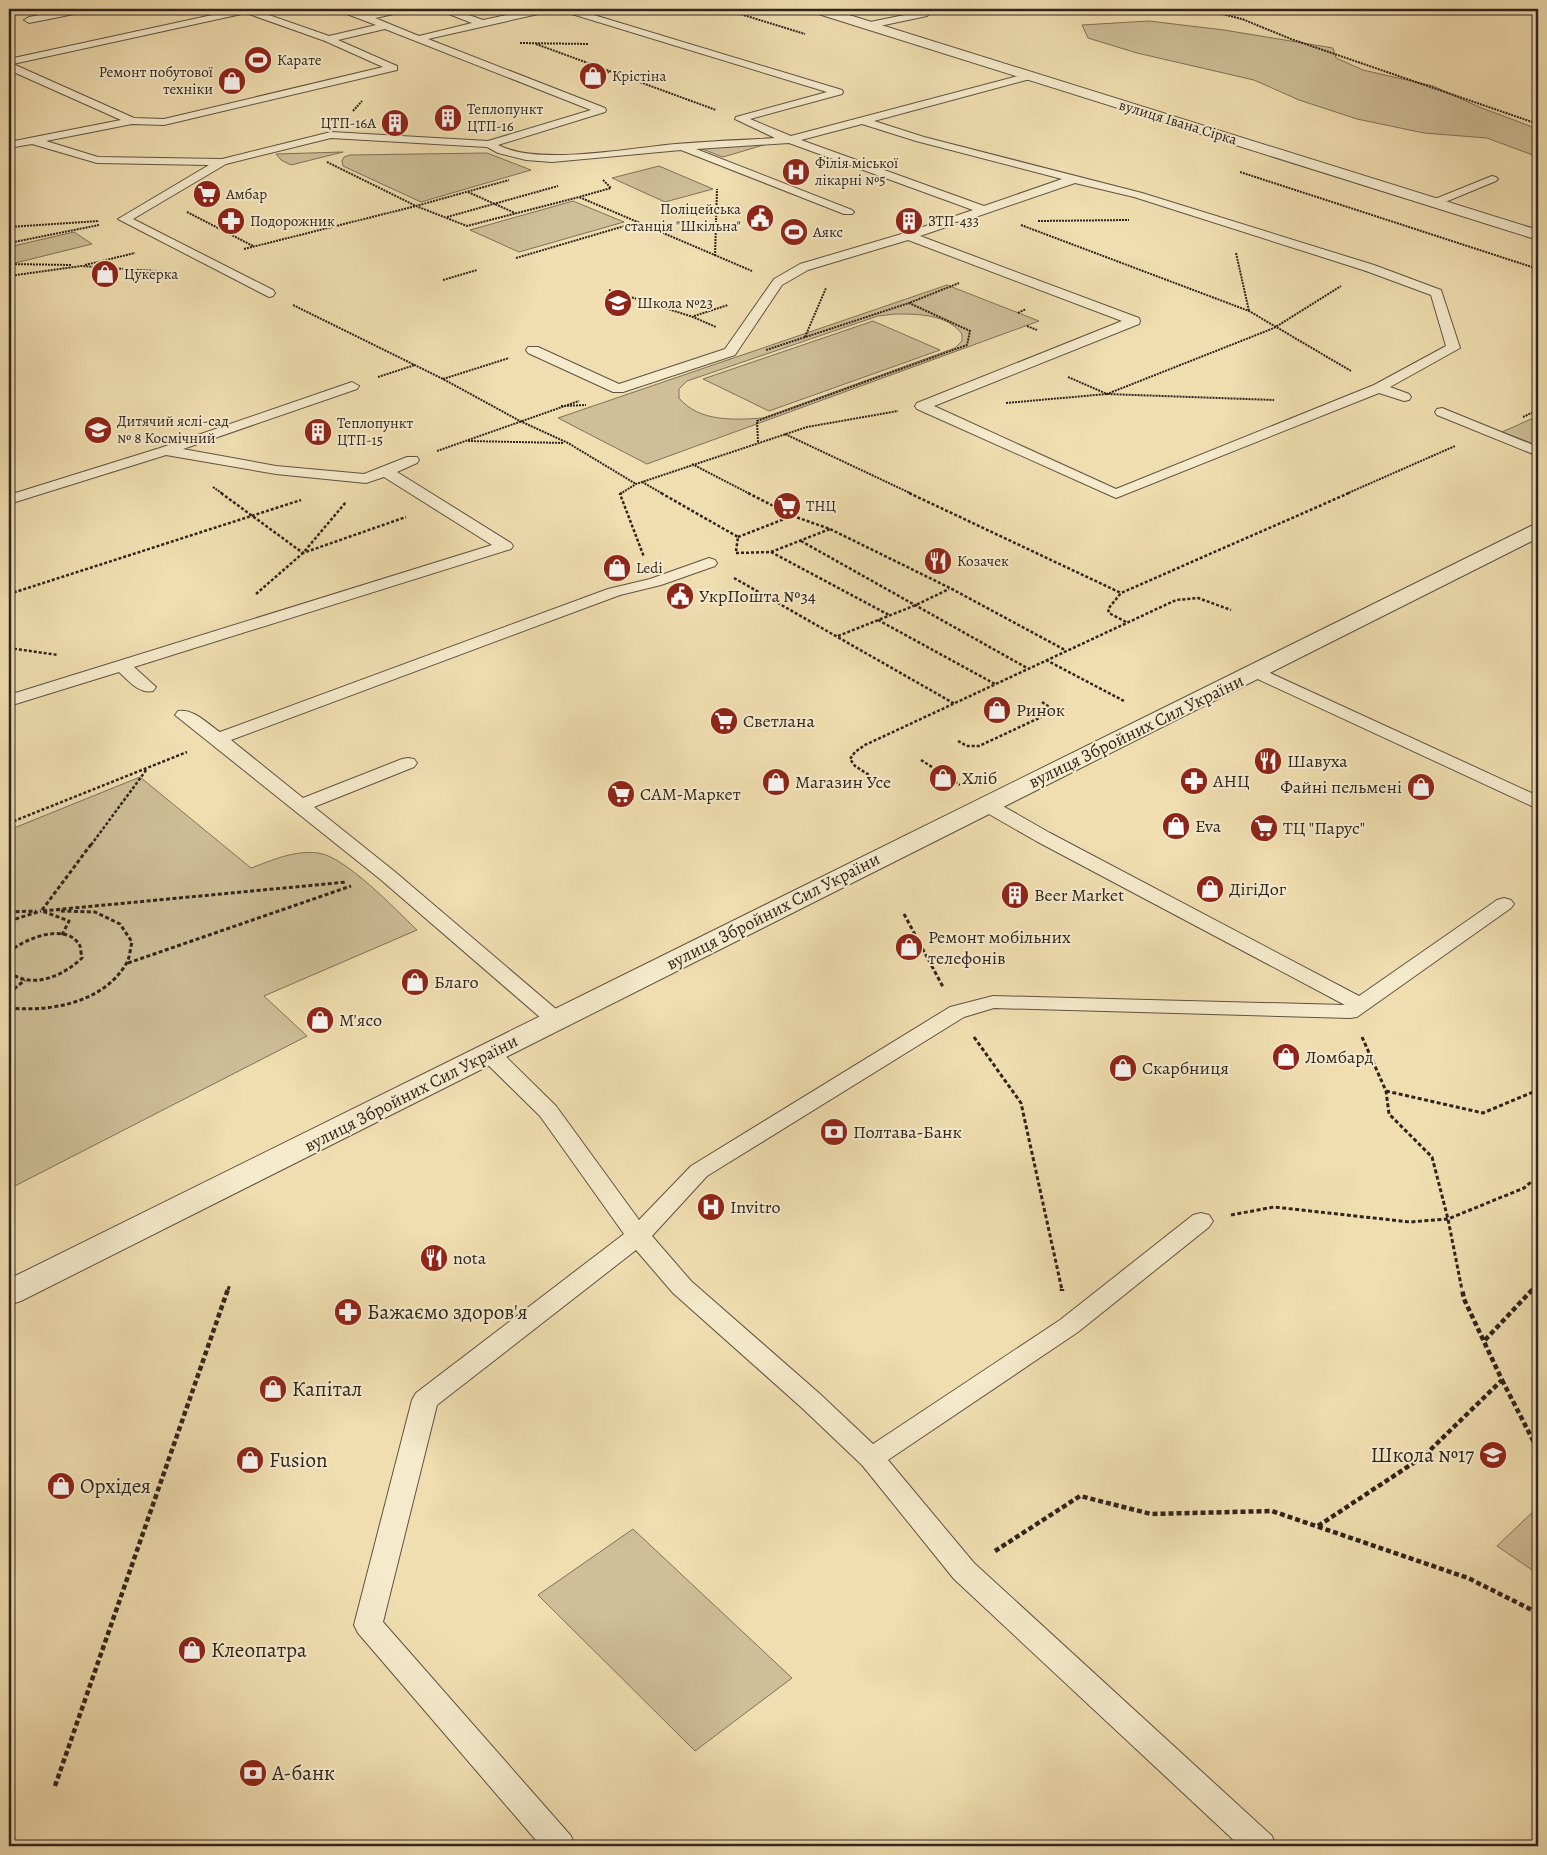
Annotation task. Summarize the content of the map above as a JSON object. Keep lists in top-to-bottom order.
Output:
{
  "streets": {
    "street": ["вулиця Івана Сірка", "вулиця Збройних Сил України"]
  },
  "places": {
    "sports": ["Карате", "Аякс"],
    "shop": [
      "Крістіна",
      "Ремонт побутової техніки",
      "Цукерка",
      "Ledi",
      "Ринок",
      "Хліб",
      "Магазин Усе",
      "Файні пельмені",
      "Eva",
      "ДігіДог",
      "Ремонт мобільних телефонів",
      "Благо",
      "М'ясо",
      "Ломбард",
      "Скарбниця",
      "Капітал",
      "Fusion",
      "Орхідея",
      "Клеопатра"
    ],
    "building": [
      "Теплопункт ЦТП-16",
      "ЦТП-16А",
      "ЗТП-433",
      "Теплопункт ЦТП-15",
      "Beer Market"
    ],
    "hospital": ["Філія міської лікарні №5", "Invitro"],
    "supermarket": [
      "Амбар",
      "ТНЦ",
      "Светлана",
      "САМ-Маркет",
      "ТЦ \"Парус\""
    ],
    "public building": ["Поліцейська станція \"Шкільна\"", "УкрПошта №34"],
    "pharmacy": ["Подорожник", "АНЦ", "Бажаємо здоров'я"],
    "school or university": ["Школа №23", "Дитячий яслі-сад № 8 Космічний", "Школа №17"],
    "restaurant": ["Козачек", "Шавуха", "nota"],
    "bank": ["Полтава-Банк", "А-банк"]
  }
}
